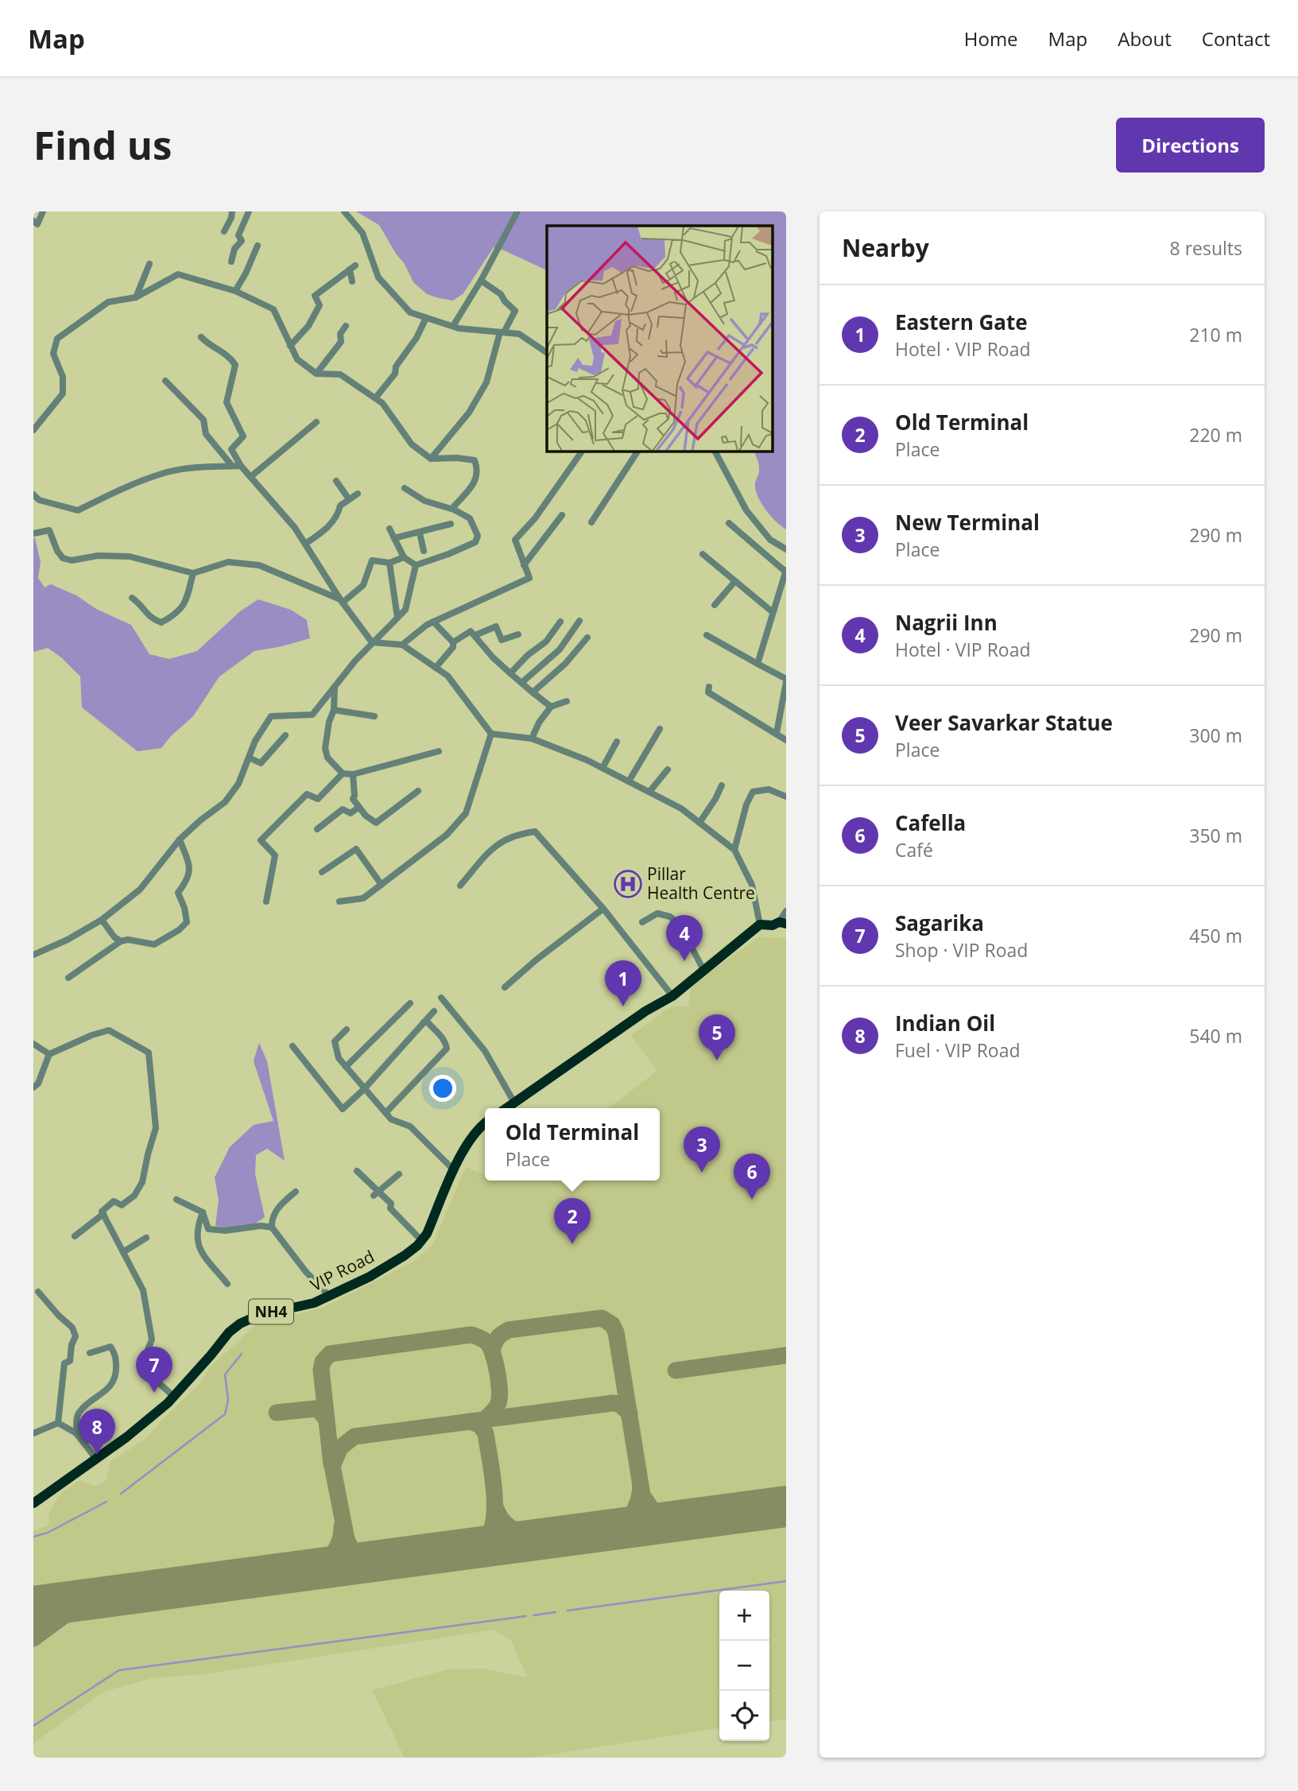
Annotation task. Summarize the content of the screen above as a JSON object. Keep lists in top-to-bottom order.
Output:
{
  "streets": {
    "highway": ["VIP Road", "NH4"]
  },
  "places": {
    "hospital": ["Pillar Health Centre"]
  },
  "page": {
    "header": "Map",
    "nav": [
      "Home",
      "Map",
      "About",
      "Contact"
    ],
    "buttons": "Directions",
    "title": "Find us",
    "heading": ["Nearby", "8 results"],
    "list": [
      {
        "mark": "1",
        "name": "Eastern Gate",
        "note": "Hotel · VIP Road",
        "value": "210 m"
      },
      {
        "mark": "2",
        "name": "Old Terminal",
        "note": "Place",
        "value": "220 m"
      },
      {
        "mark": "3",
        "name": "New Terminal",
        "note": "Place",
        "value": "290 m"
      },
      {
        "mark": "4",
        "name": "Nagrii Inn",
        "note": "Hotel · VIP Road",
        "value": "290 m"
      },
      {
        "mark": "5",
        "name": "Veer Savarkar Statue",
        "note": "Place",
        "value": "300 m"
      },
      {
        "mark": "6",
        "name": "Cafella",
        "note": "Café",
        "value": "350 m"
      },
      {
        "mark": "7",
        "name": "Sagarika",
        "note": "Shop · VIP Road",
        "value": "450 m"
      },
      {
        "mark": "8",
        "name": "Indian Oil",
        "note": "Fuel · VIP Road",
        "value": "540 m"
      }
    ],
    "pins": [
      "4",
      "1",
      "5",
      "3",
      "6",
      "2",
      "7",
      "8"
    ],
    "popup": ["Old Terminal", "Place"],
    "map_buttons": ["+", "−"]
  }
}
